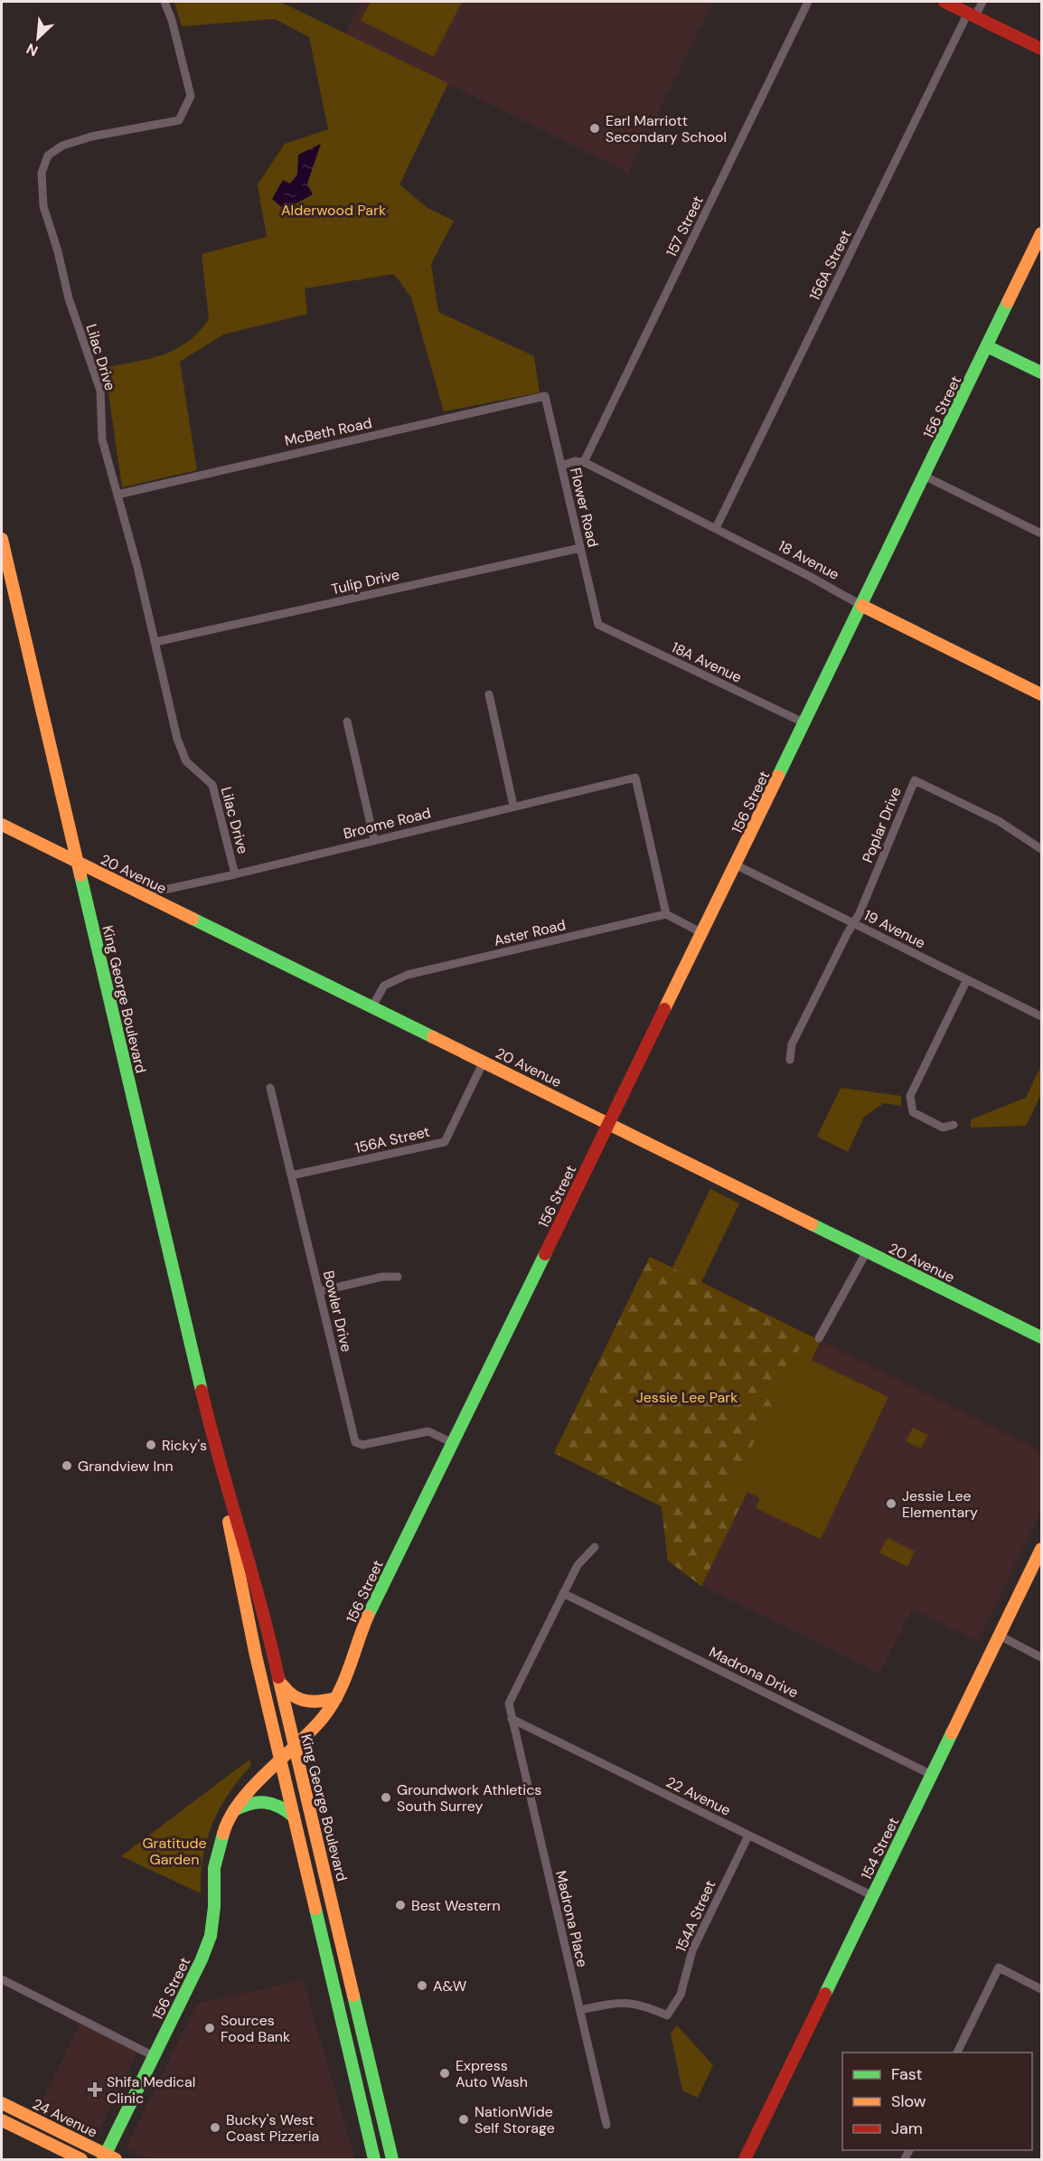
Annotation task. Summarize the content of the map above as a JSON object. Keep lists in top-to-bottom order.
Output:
{
  "streets": {
    "street": [
      "157 Street",
      "156A Street",
      "Lilac Drive",
      "156 Street",
      "McBeth Road",
      "Flower Road",
      "18 Avenue",
      "Tulip Drive",
      "18A Avenue",
      "Broome Road",
      "Poplar Drive",
      "20 Avenue",
      "19 Avenue",
      "Aster Road",
      "King George Boulevard",
      "Bowler Drive",
      "Madrona Drive",
      "22 Avenue",
      "154 Street",
      "154A Street",
      "Madrona Place",
      "24 Avenue"
    ]
  },
  "crossings": [
    ["157 Street", "18 Avenue"],
    ["156A Street", "18 Avenue"],
    ["156A Street", "20 Avenue"],
    ["156A Street", "Bowler Drive"],
    ["Lilac Drive", "McBeth Road"],
    ["Lilac Drive", "Tulip Drive"],
    ["Lilac Drive", "Broome Road"],
    ["156 Street", "18 Avenue"],
    ["156 Street", "18A Avenue"],
    ["156 Street", "20 Avenue"],
    ["156 Street", "19 Avenue"],
    ["156 Street", "King George Boulevard"],
    ["156 Street", "Bowler Drive"],
    ["156 Street", "24 Avenue"],
    ["McBeth Road", "Flower Road"],
    ["Flower Road", "Tulip Drive"],
    ["Flower Road", "18A Avenue"],
    ["Broome Road", "20 Avenue"],
    ["Broome Road", "Aster Road"],
    ["Poplar Drive", "19 Avenue"],
    ["20 Avenue", "Aster Road"],
    ["20 Avenue", "King George Boulevard"],
    ["Madrona Drive", "154 Street"],
    ["22 Avenue", "154 Street"],
    ["22 Avenue", "154A Street"],
    ["22 Avenue", "Madrona Place"],
    ["154A Street", "Madrona Place"]
  ],
  "parks": ["Alderwood Park", "Jessie Lee Park", "Gratitude Garden"],
  "places": {
    "other": [
      "Earl Marriott Secondary School",
      "Ricky's",
      "Grandview Inn",
      "Jessie Lee Elementary",
      "Groundwork Athletics South Surrey",
      "Best Western",
      "A&W",
      "Sources Food Bank",
      "Express Auto Wash",
      "NationWide Self Storage",
      "Bucky's West Coast Pizzeria"
    ],
    "health": ["Shifa Medical Clinic"]
  },
  "legend": ["Fast", "Slow", "Jam"],
  "north": "bottom left"
}
